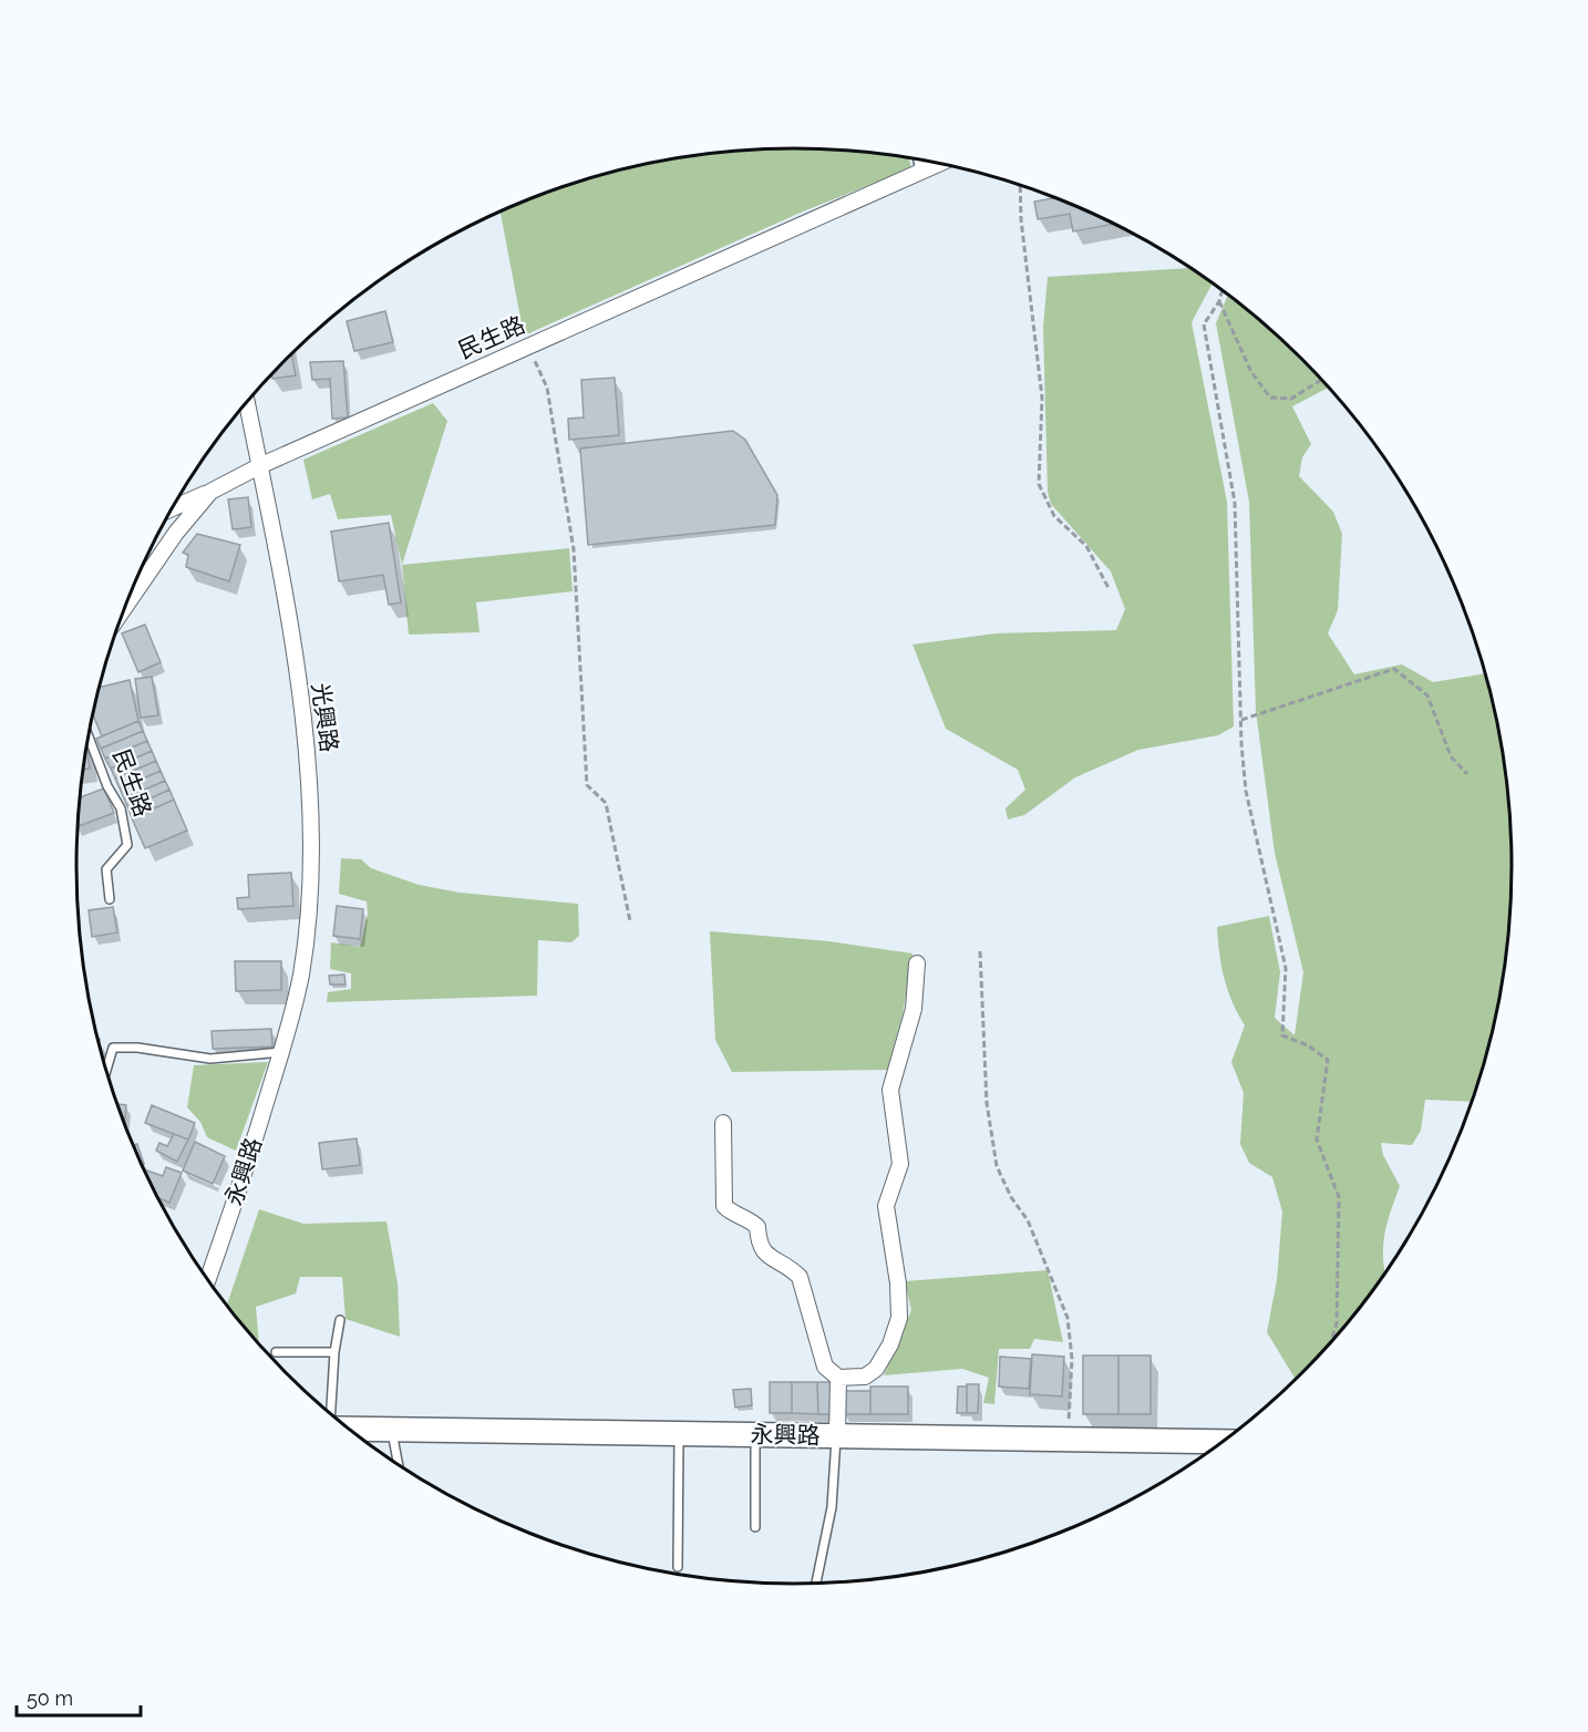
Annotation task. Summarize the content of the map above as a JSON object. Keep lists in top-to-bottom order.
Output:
{
  "streets": {
    "main road": ["永興路"],
    "street": ["民生路", "光興路"]
  },
  "crossings": [
    ["民生路", "光興路"],
    ["光興路", "永興路"]
  ],
  "scale_bar": "50 m"
}
